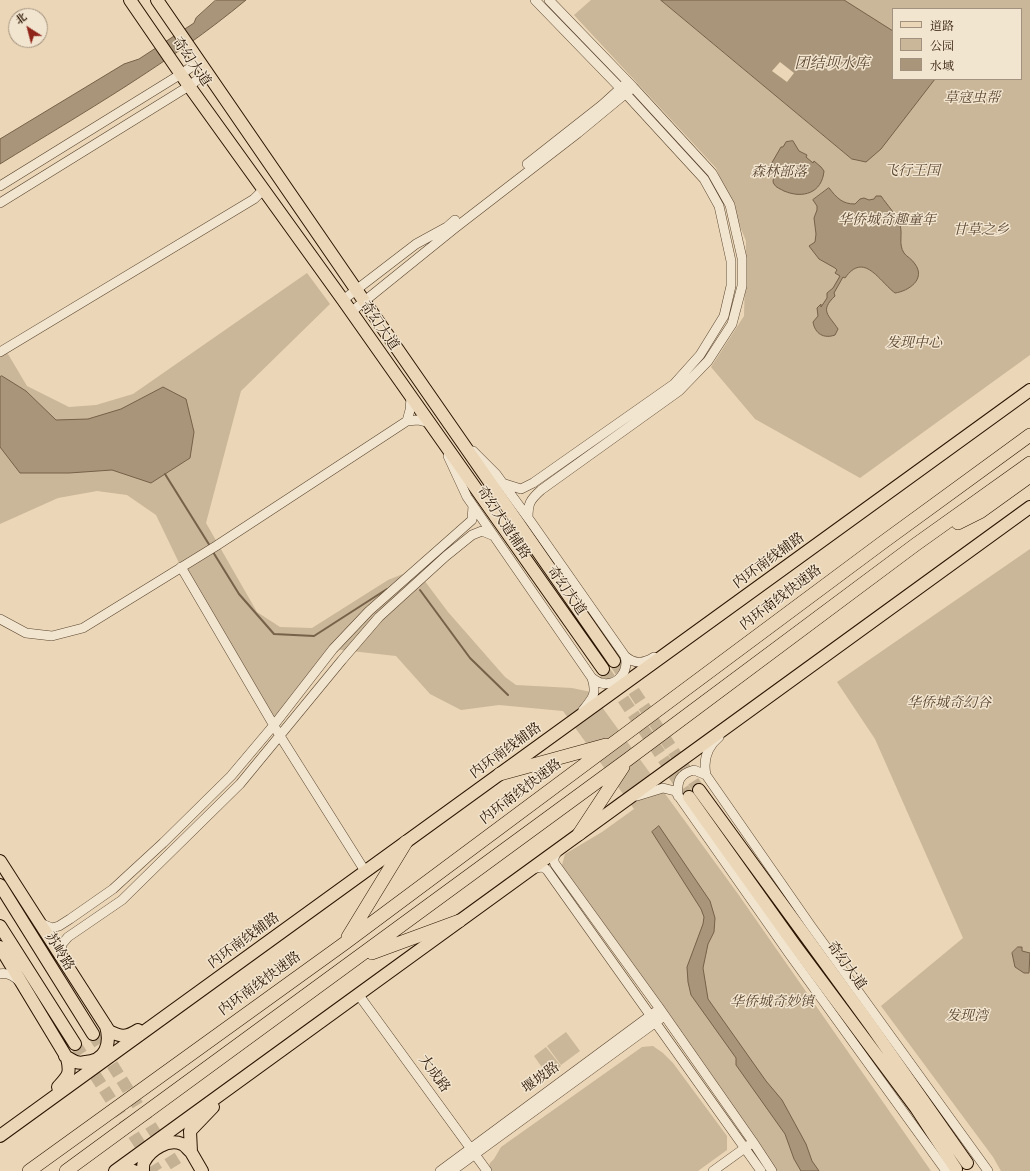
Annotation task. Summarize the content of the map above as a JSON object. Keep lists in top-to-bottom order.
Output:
{
  "streets": {
    "highway": ["内环南线快速路"],
    "main road": ["奇幻大道", "内环南线辅路", "苏岭路"],
    "street": ["奇幻大道辅路", "大成路", "堰坡路"]
  },
  "crossings": [
    ["奇幻大道", "奇幻大道辅路"],
    ["奇幻大道辅路", "内环南线辅路"],
    ["大成路", "堰坡路"]
  ],
  "water": ["团结坝水库"],
  "parks": [
    "草寇虫帮",
    "飞行王国",
    "森林部落",
    "华侨城奇趣童年",
    "甘草之乡",
    "发现中心",
    "华侨城奇幻谷",
    "华侨城奇妙镇",
    "发现湾"
  ],
  "legend": ["道路", "公园", "水域"],
  "north": "top left"
}
